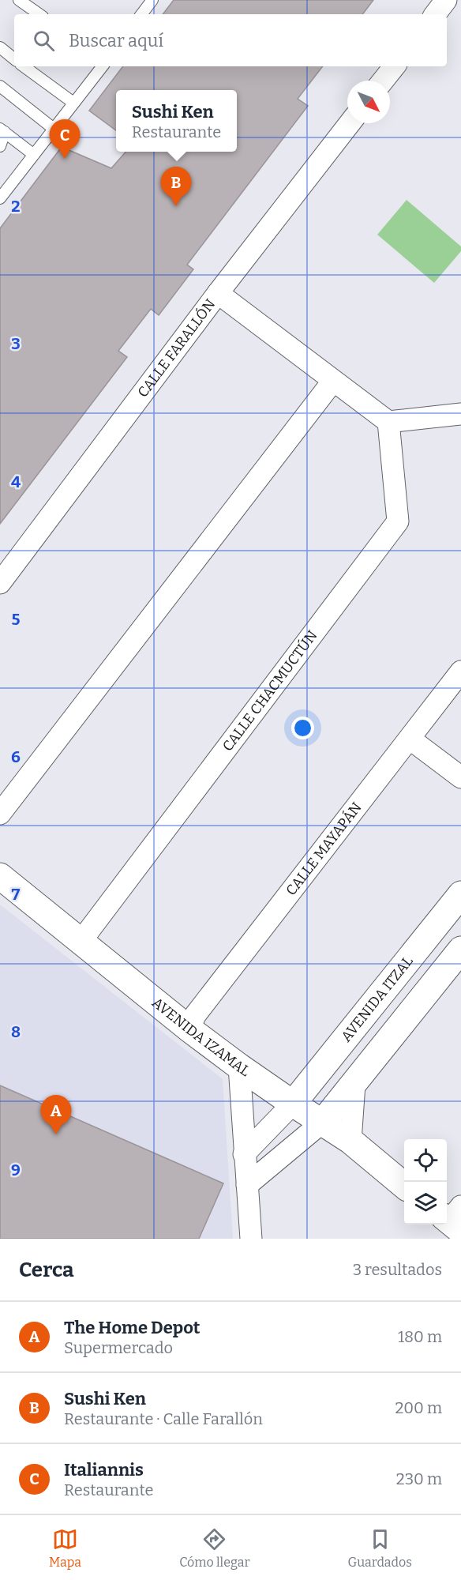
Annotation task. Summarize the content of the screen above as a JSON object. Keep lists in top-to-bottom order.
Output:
{
  "streets": {
    "street": [
      "CALLE FARALLÓN",
      "CALLE CHACMUCTÚN",
      "CALLE MAYAPÁN",
      "AVENIDA ITZAL",
      "AVENIDA IZAMAL"
    ]
  },
  "crossings": [
    ["CALLE CHACMUCTÚN", "AVENIDA IZAMAL"],
    ["CALLE MAYAPÁN", "AVENIDA IZAMAL"],
    ["AVENIDA ITZAL", "AVENIDA IZAMAL"]
  ],
  "north": "bottom right",
  "page": {
    "search": "Buscar aquí",
    "popup": ["Sushi Ken", "Restaurante"],
    "pins": ["C", "B", "A"],
    "heading": ["Cerca", "3 resultados"],
    "list": [
      {
        "mark": "A",
        "name": "The Home Depot",
        "note": "Supermercado",
        "value": "180 m"
      },
      {
        "mark": "B",
        "name": "Sushi Ken",
        "note": "Restaurante · Calle Farallón",
        "value": "200 m"
      },
      {
        "mark": "C",
        "name": "Italiannis",
        "note": "Restaurante",
        "value": "230 m"
      }
    ],
    "nav": ["Mapa", "Cómo llegar", "Guardados"]
  },
  "grid": {
    "rows": [
      "2",
      "3",
      "4",
      "5",
      "6",
      "7",
      "8",
      "9"
    ]
  }
}
